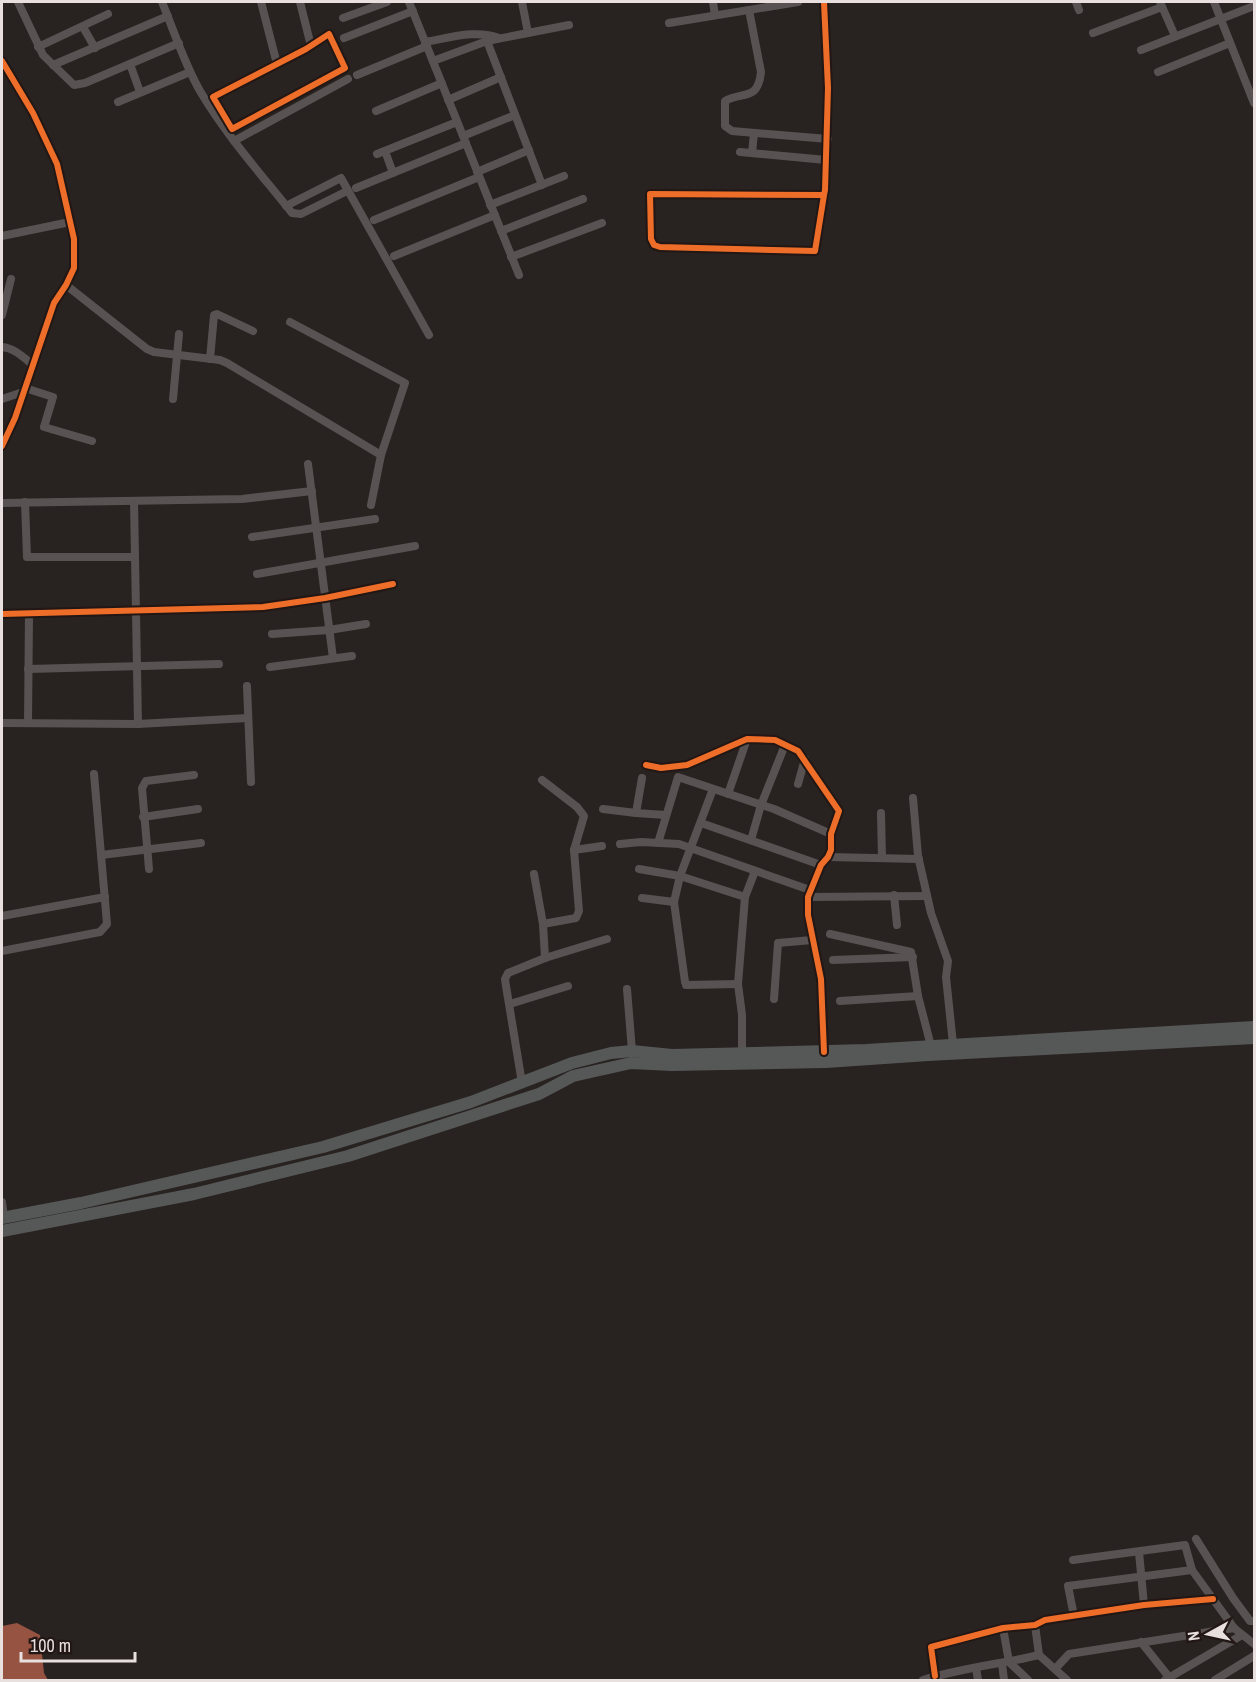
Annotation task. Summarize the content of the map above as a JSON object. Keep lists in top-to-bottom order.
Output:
{
  "scale_bar": "100 m",
  "north": "left"
}
